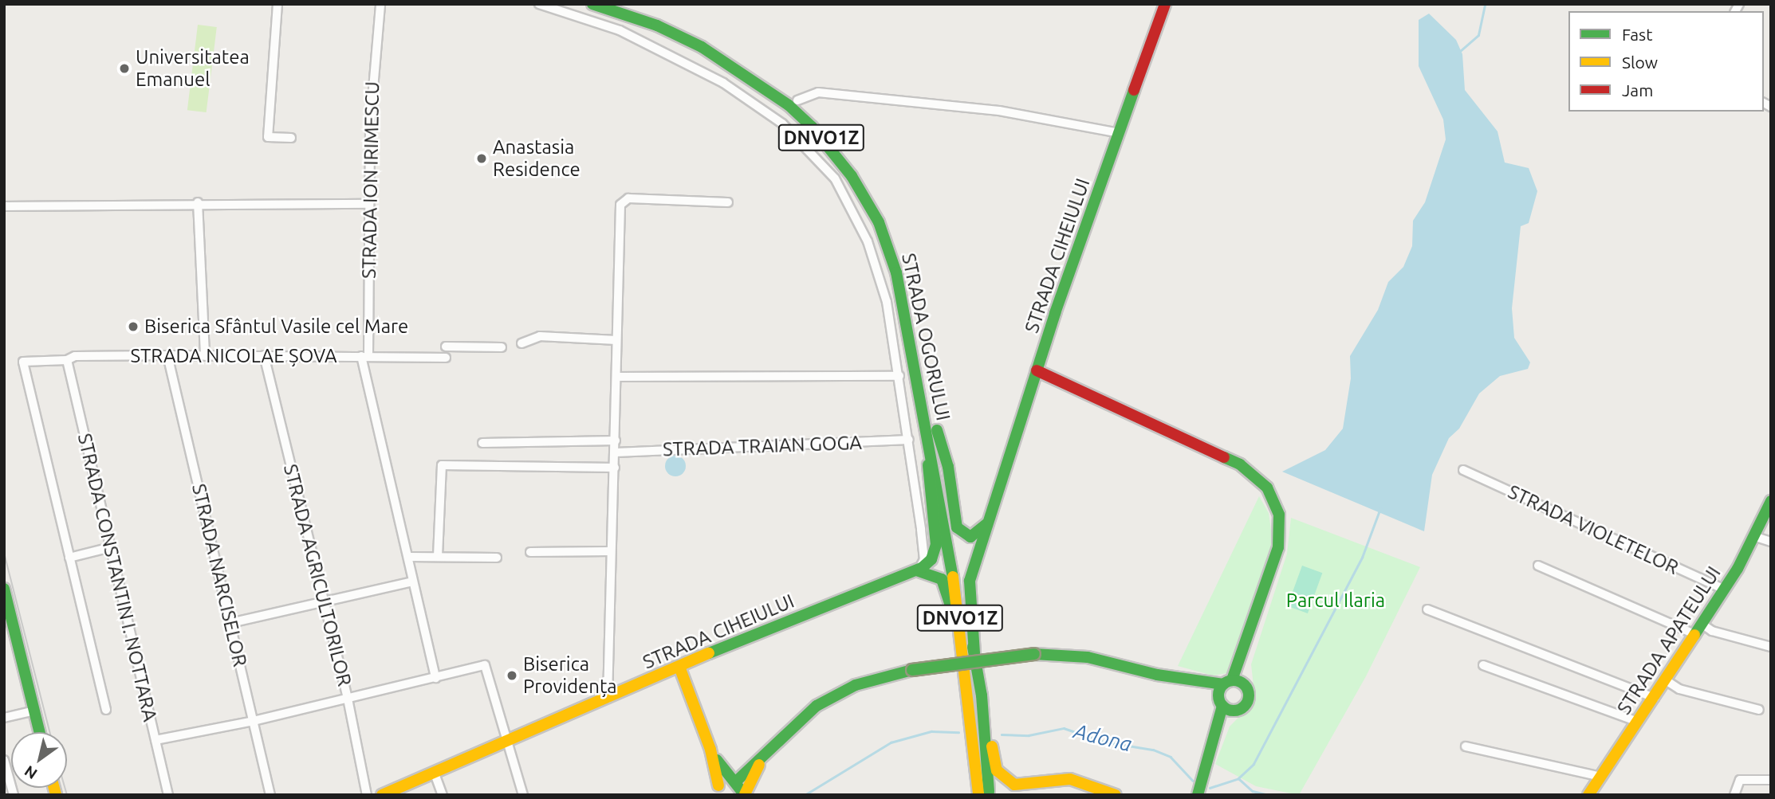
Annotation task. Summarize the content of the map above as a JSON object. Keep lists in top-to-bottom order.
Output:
{
  "streets": {
    "main road": [
      "DNVO1Z",
      "STRADA CIHEIULUI",
      "STRADA OGORULUI",
      "STRADA APATEULUI"
    ],
    "street": [
      "STRADA ION IRIMESCU",
      "STRADA NICOLAE ȘOVA",
      "STRADA TRAIAN GOGA",
      "STRADA VIOLETELOR",
      "STRADA NARCISELOR",
      "STRADA AGRICULTORILOR",
      "STRADA CONSTANTIN I. NOTTARA"
    ]
  },
  "crossings": [
    ["STRADA ION IRIMESCU", "STRADA NICOLAE ȘOVA"],
    ["STRADA CIHEIULUI", "STRADA OGORULUI"],
    ["STRADA NICOLAE ȘOVA", "STRADA NARCISELOR"],
    ["STRADA NICOLAE ȘOVA", "STRADA AGRICULTORILOR"],
    ["STRADA NICOLAE ȘOVA", "STRADA CONSTANTIN I. NOTTARA"],
    ["STRADA VIOLETELOR", "STRADA APATEULUI"]
  ],
  "water": ["Adona"],
  "parks": ["Parcul Ilaria"],
  "places": [
    "Universitatea Emanuel",
    "Anastasia Residence",
    "Biserica Sfântul Vasile cel Mare",
    "Biserica Providența"
  ],
  "legend": ["Fast", "Slow", "Jam"],
  "north": "bottom left"
}
